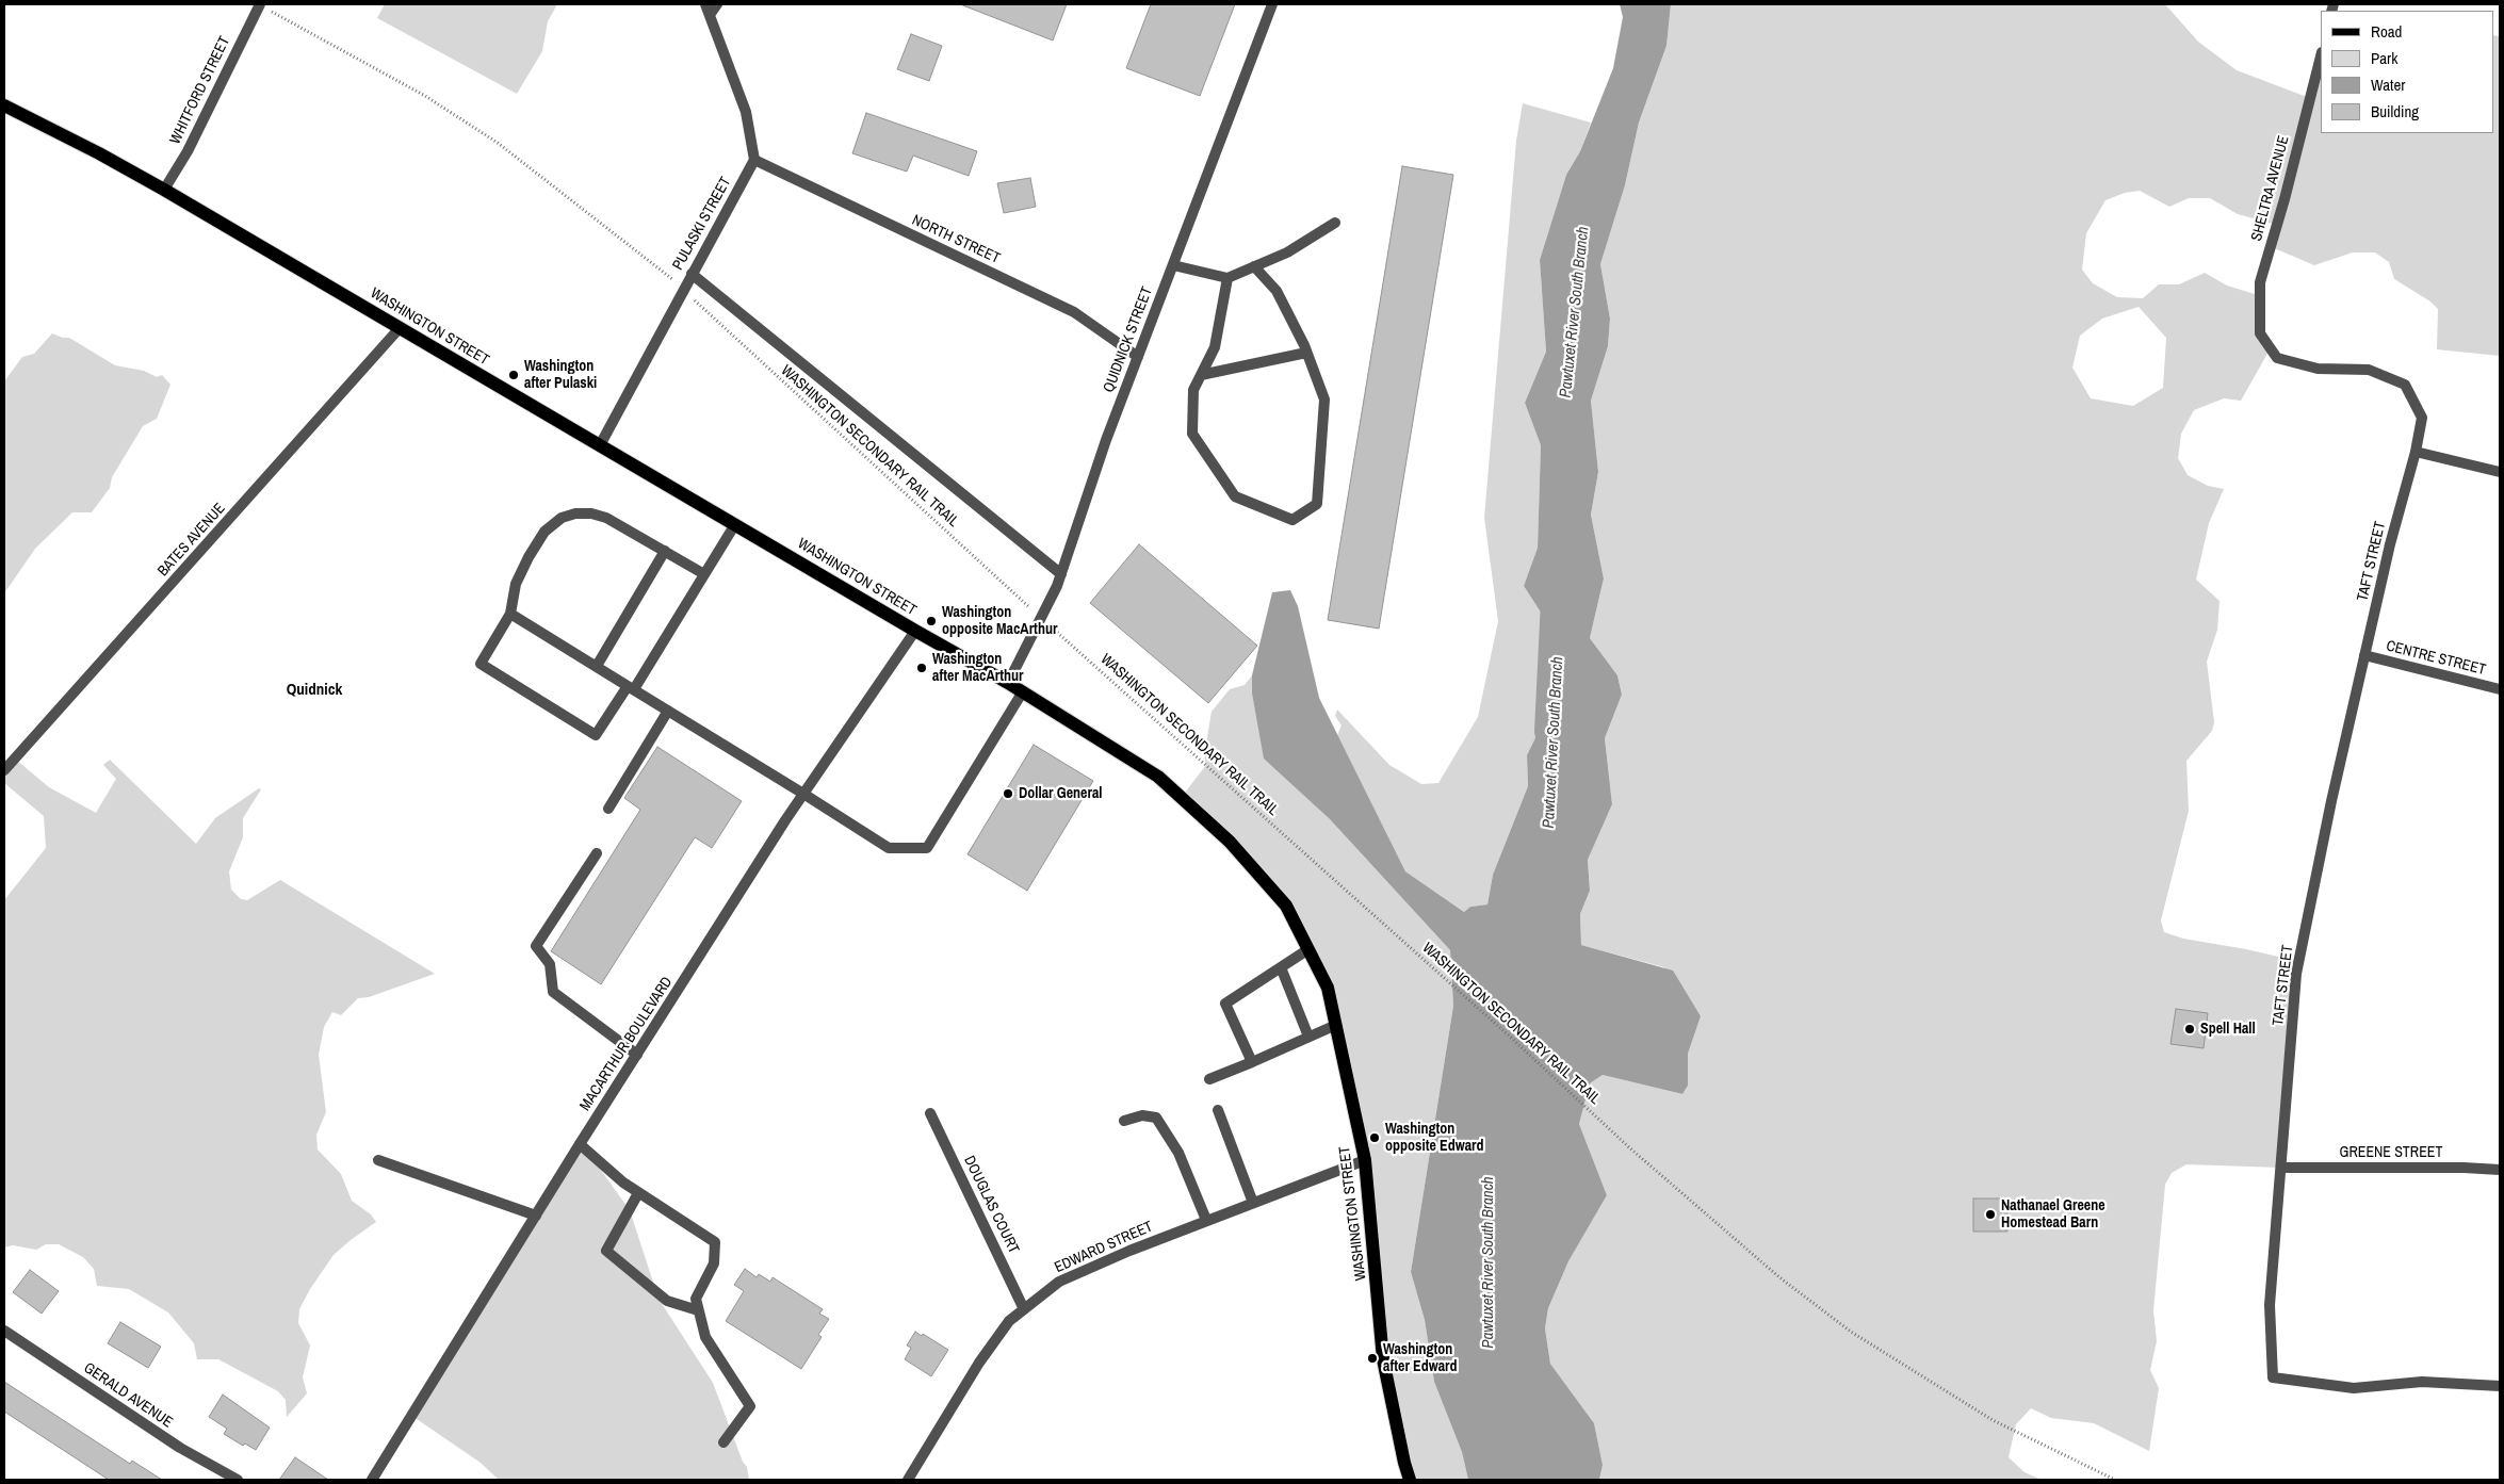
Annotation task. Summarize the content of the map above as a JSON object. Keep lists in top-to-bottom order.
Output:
{
  "streets": {
    "main road": ["WASHINGTON STREET"],
    "street": [
      "WHITFORD STREET",
      "SHELTRA AVENUE",
      "PULASKI STREET",
      "NORTH STREET",
      "QUIDNICK STREET",
      "BATES AVENUE",
      "TAFT STREET",
      "CENTRE STREET",
      "MACARTHUR BOULEVARD",
      "GREENE STREET",
      "DOUGLAS COURT",
      "EDWARD STREET",
      "GERALD AVENUE"
    ],
    "path": ["WASHINGTON SECONDARY RAIL TRAIL"]
  },
  "crossings": [
    ["WHITFORD STREET", "WASHINGTON STREET"],
    ["WHITFORD STREET", "WASHINGTON SECONDARY RAIL TRAIL"],
    ["SHELTRA AVENUE", "TAFT STREET"],
    ["PULASKI STREET", "NORTH STREET"],
    ["PULASKI STREET", "WASHINGTON STREET"],
    ["PULASKI STREET", "WASHINGTON SECONDARY RAIL TRAIL"],
    ["NORTH STREET", "QUIDNICK STREET"],
    ["WASHINGTON STREET", "QUIDNICK STREET"],
    ["WASHINGTON STREET", "BATES AVENUE"],
    ["WASHINGTON STREET", "MACARTHUR BOULEVARD"],
    ["WASHINGTON STREET", "EDWARD STREET"],
    ["QUIDNICK STREET", "WASHINGTON SECONDARY RAIL TRAIL"],
    ["TAFT STREET", "CENTRE STREET"],
    ["TAFT STREET", "GREENE STREET"],
    ["DOUGLAS COURT", "EDWARD STREET"]
  ],
  "districts": ["Quidnick"],
  "water": ["Pawtuxet River South Branch"],
  "places": [
    "Washington after Pulaski",
    "Washington opposite MacArthur",
    "Washington after MacArthur",
    "Dollar General",
    "Spell Hall",
    "Washington opposite Edward",
    "Nathanael Greene Homestead Barn",
    "Washington after Edward"
  ],
  "legend": [
    "Road",
    "Park",
    "Water",
    "Building"
  ]
}
